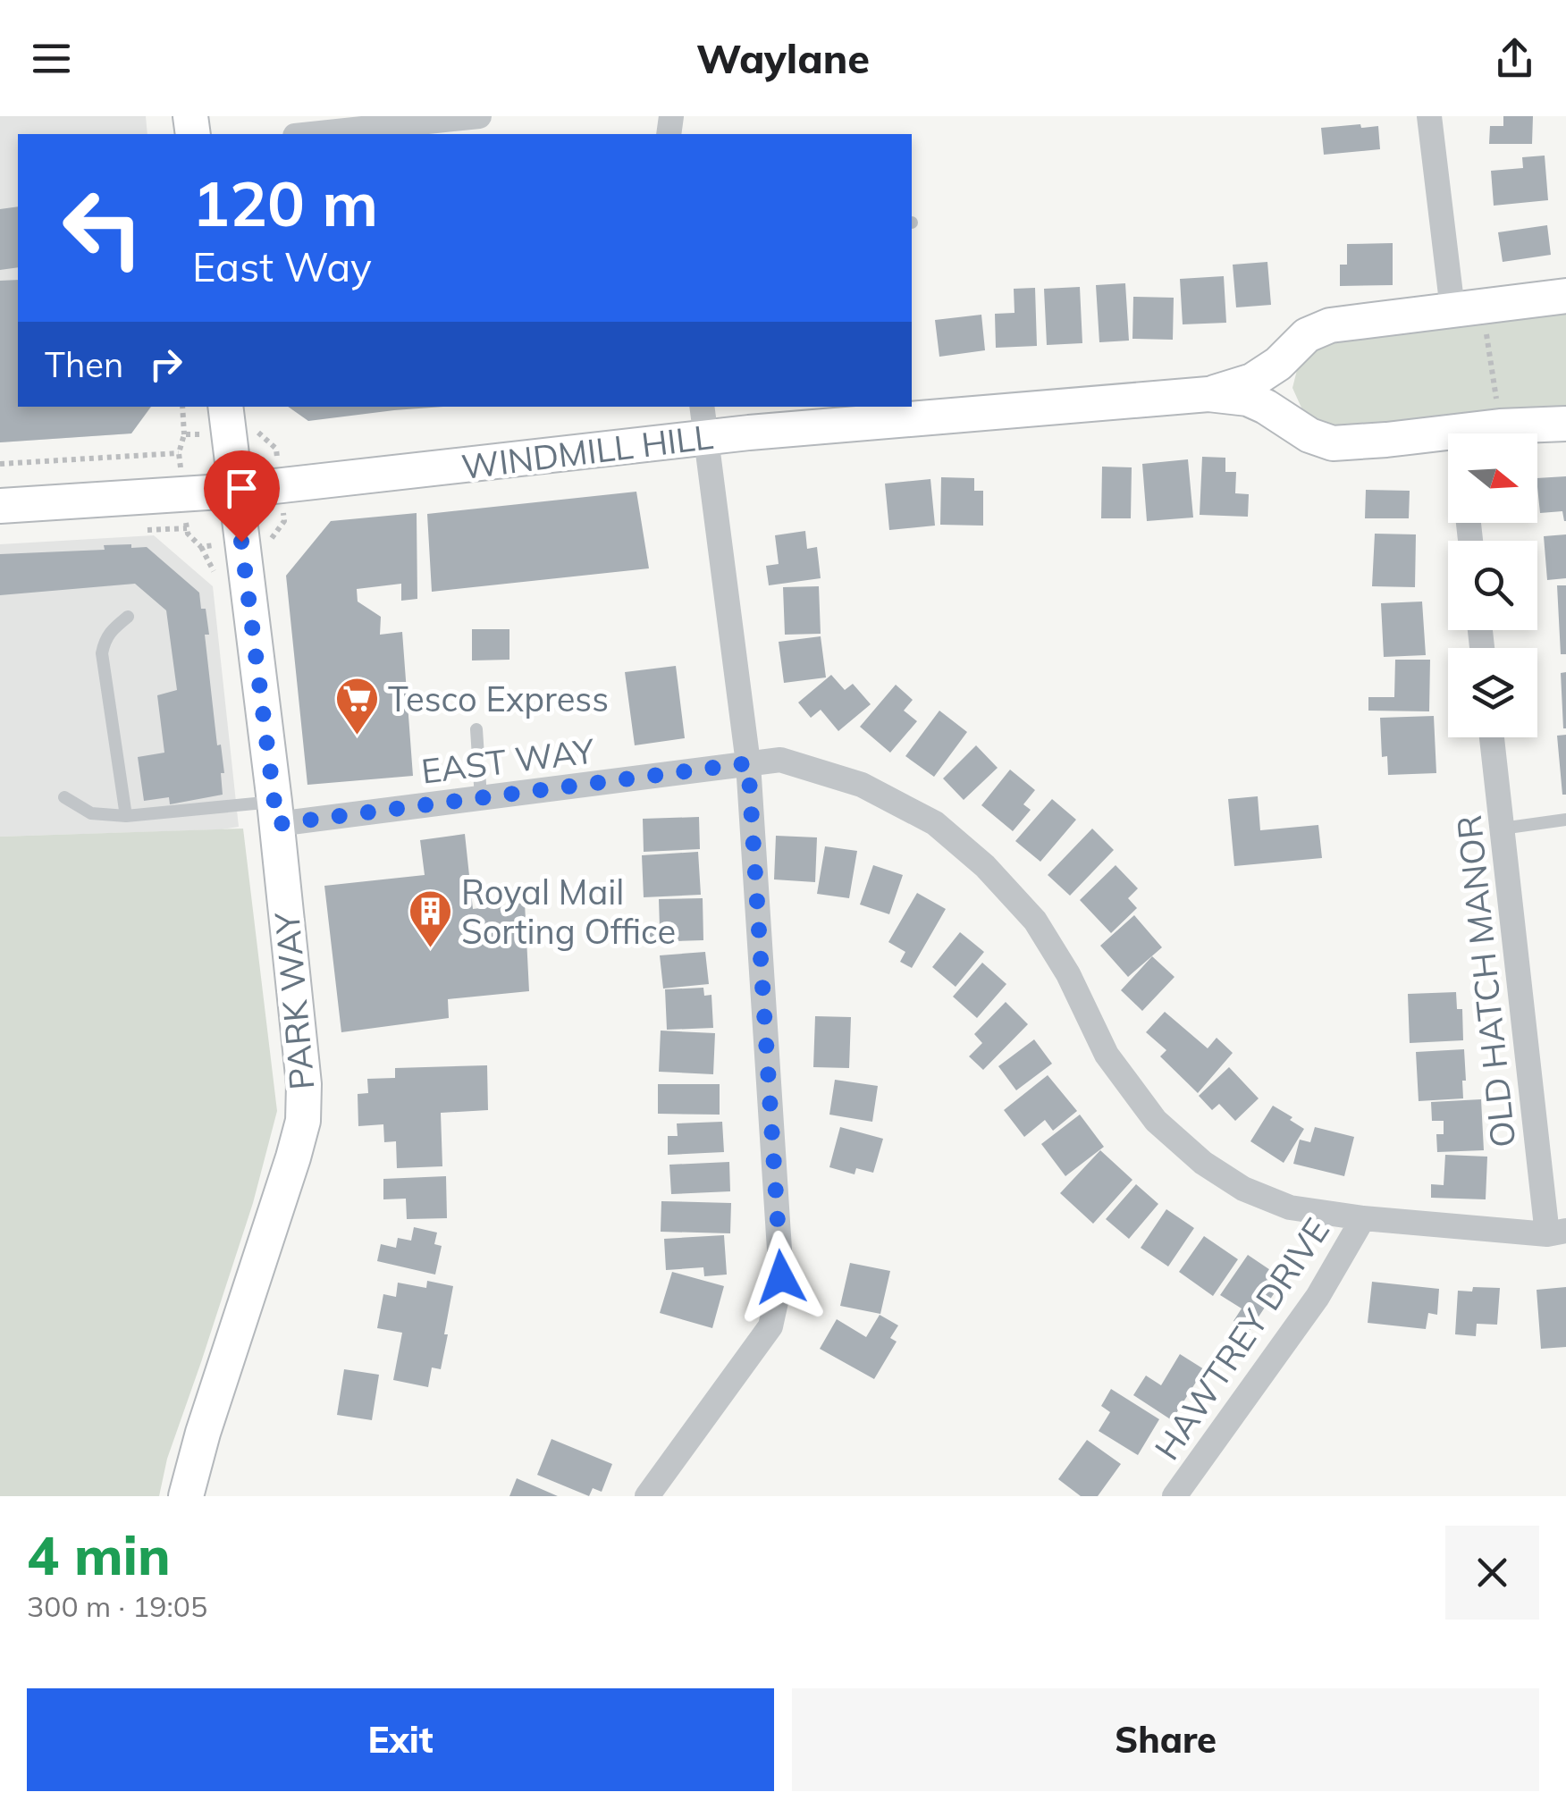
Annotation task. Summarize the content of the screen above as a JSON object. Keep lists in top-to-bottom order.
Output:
{
  "streets": {
    "street": [
      "WINDMILL HILL",
      "EAST WAY",
      "OLD HATCH MANOR",
      "PARK WAY",
      "HAWTREY DRIVE"
    ]
  },
  "crossings": [
    ["WINDMILL HILL", "PARK WAY"],
    ["EAST WAY", "OLD HATCH MANOR"],
    ["EAST WAY", "PARK WAY"],
    ["EAST WAY", "HAWTREY DRIVE"]
  ],
  "places": {
    "supermarket": ["Tesco Express"],
    "building": ["Royal Mail Sorting Office"]
  },
  "north": "right",
  "page": {
    "header": "Waylane",
    "turn": ["120 m", "East Way"],
    "then": "Then",
    "heading": ["4 min", "300 m · 19:05"],
    "buttons": ["Exit", "Share"]
  }
}
